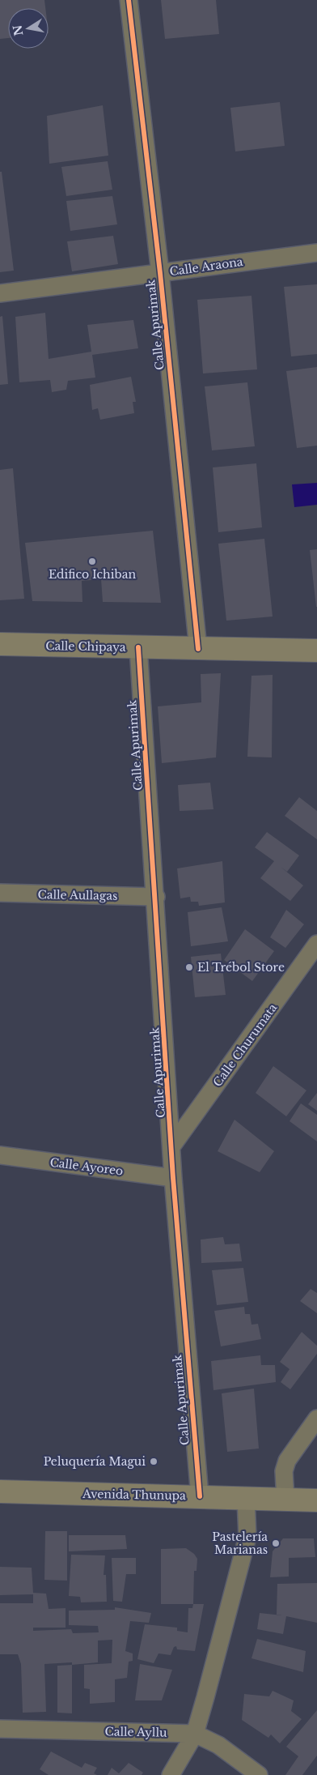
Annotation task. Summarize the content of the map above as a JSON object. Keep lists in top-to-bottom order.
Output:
{
  "streets": {
    "street": [
      "Calle Araona",
      "Calle Apurimak",
      "Calle Chipaya",
      "Calle Aullagas",
      "Calle Churumata",
      "Calle Ayoreo",
      "Avenida Thunupa",
      "Calle Ayllu"
    ]
  },
  "crossings": [
    ["Calle Araona", "Calle Apurimak"],
    ["Calle Apurimak", "Calle Chipaya"],
    ["Calle Apurimak", "Calle Aullagas"],
    ["Calle Apurimak", "Calle Churumata"],
    ["Calle Apurimak", "Calle Ayoreo"],
    ["Calle Apurimak", "Avenida Thunupa"]
  ],
  "places": [
    "Edifico Ichiban",
    "El Trébol Store",
    "Peluquería Magui",
    "Pastelería Marianas"
  ],
  "north": "left"
}
